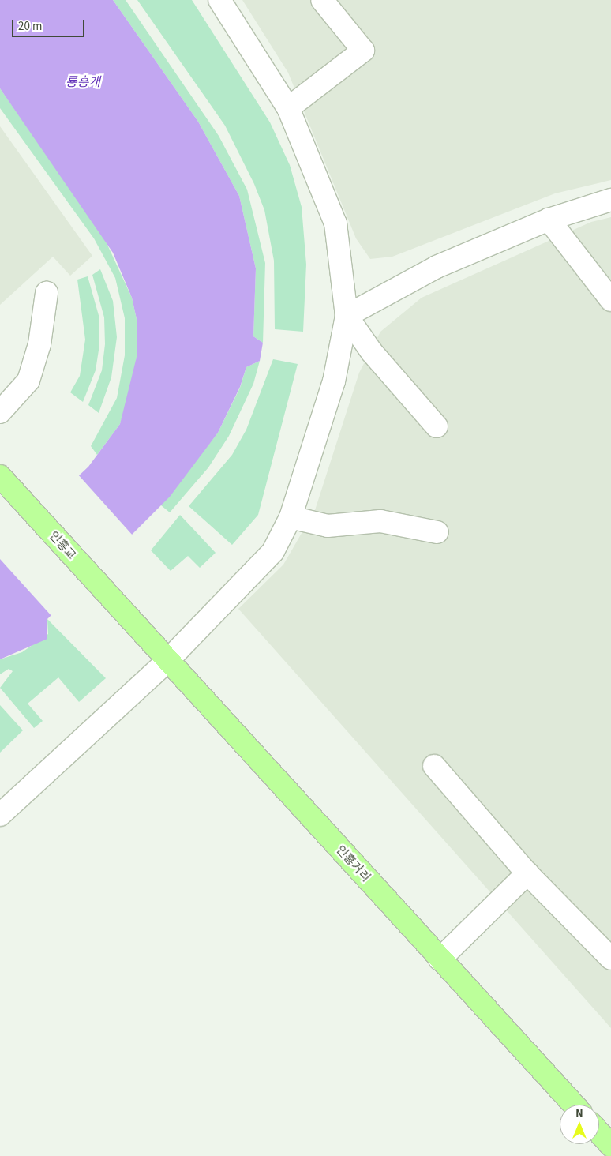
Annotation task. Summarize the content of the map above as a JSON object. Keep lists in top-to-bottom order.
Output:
{
  "streets": {
    "main road": ["인흥교", "인흥거리"]
  },
  "crossings": [
    ["인흥교", "인흥거리"]
  ],
  "water": ["룡흥개"],
  "scale_bar": "20 m",
  "north": "top"
}
